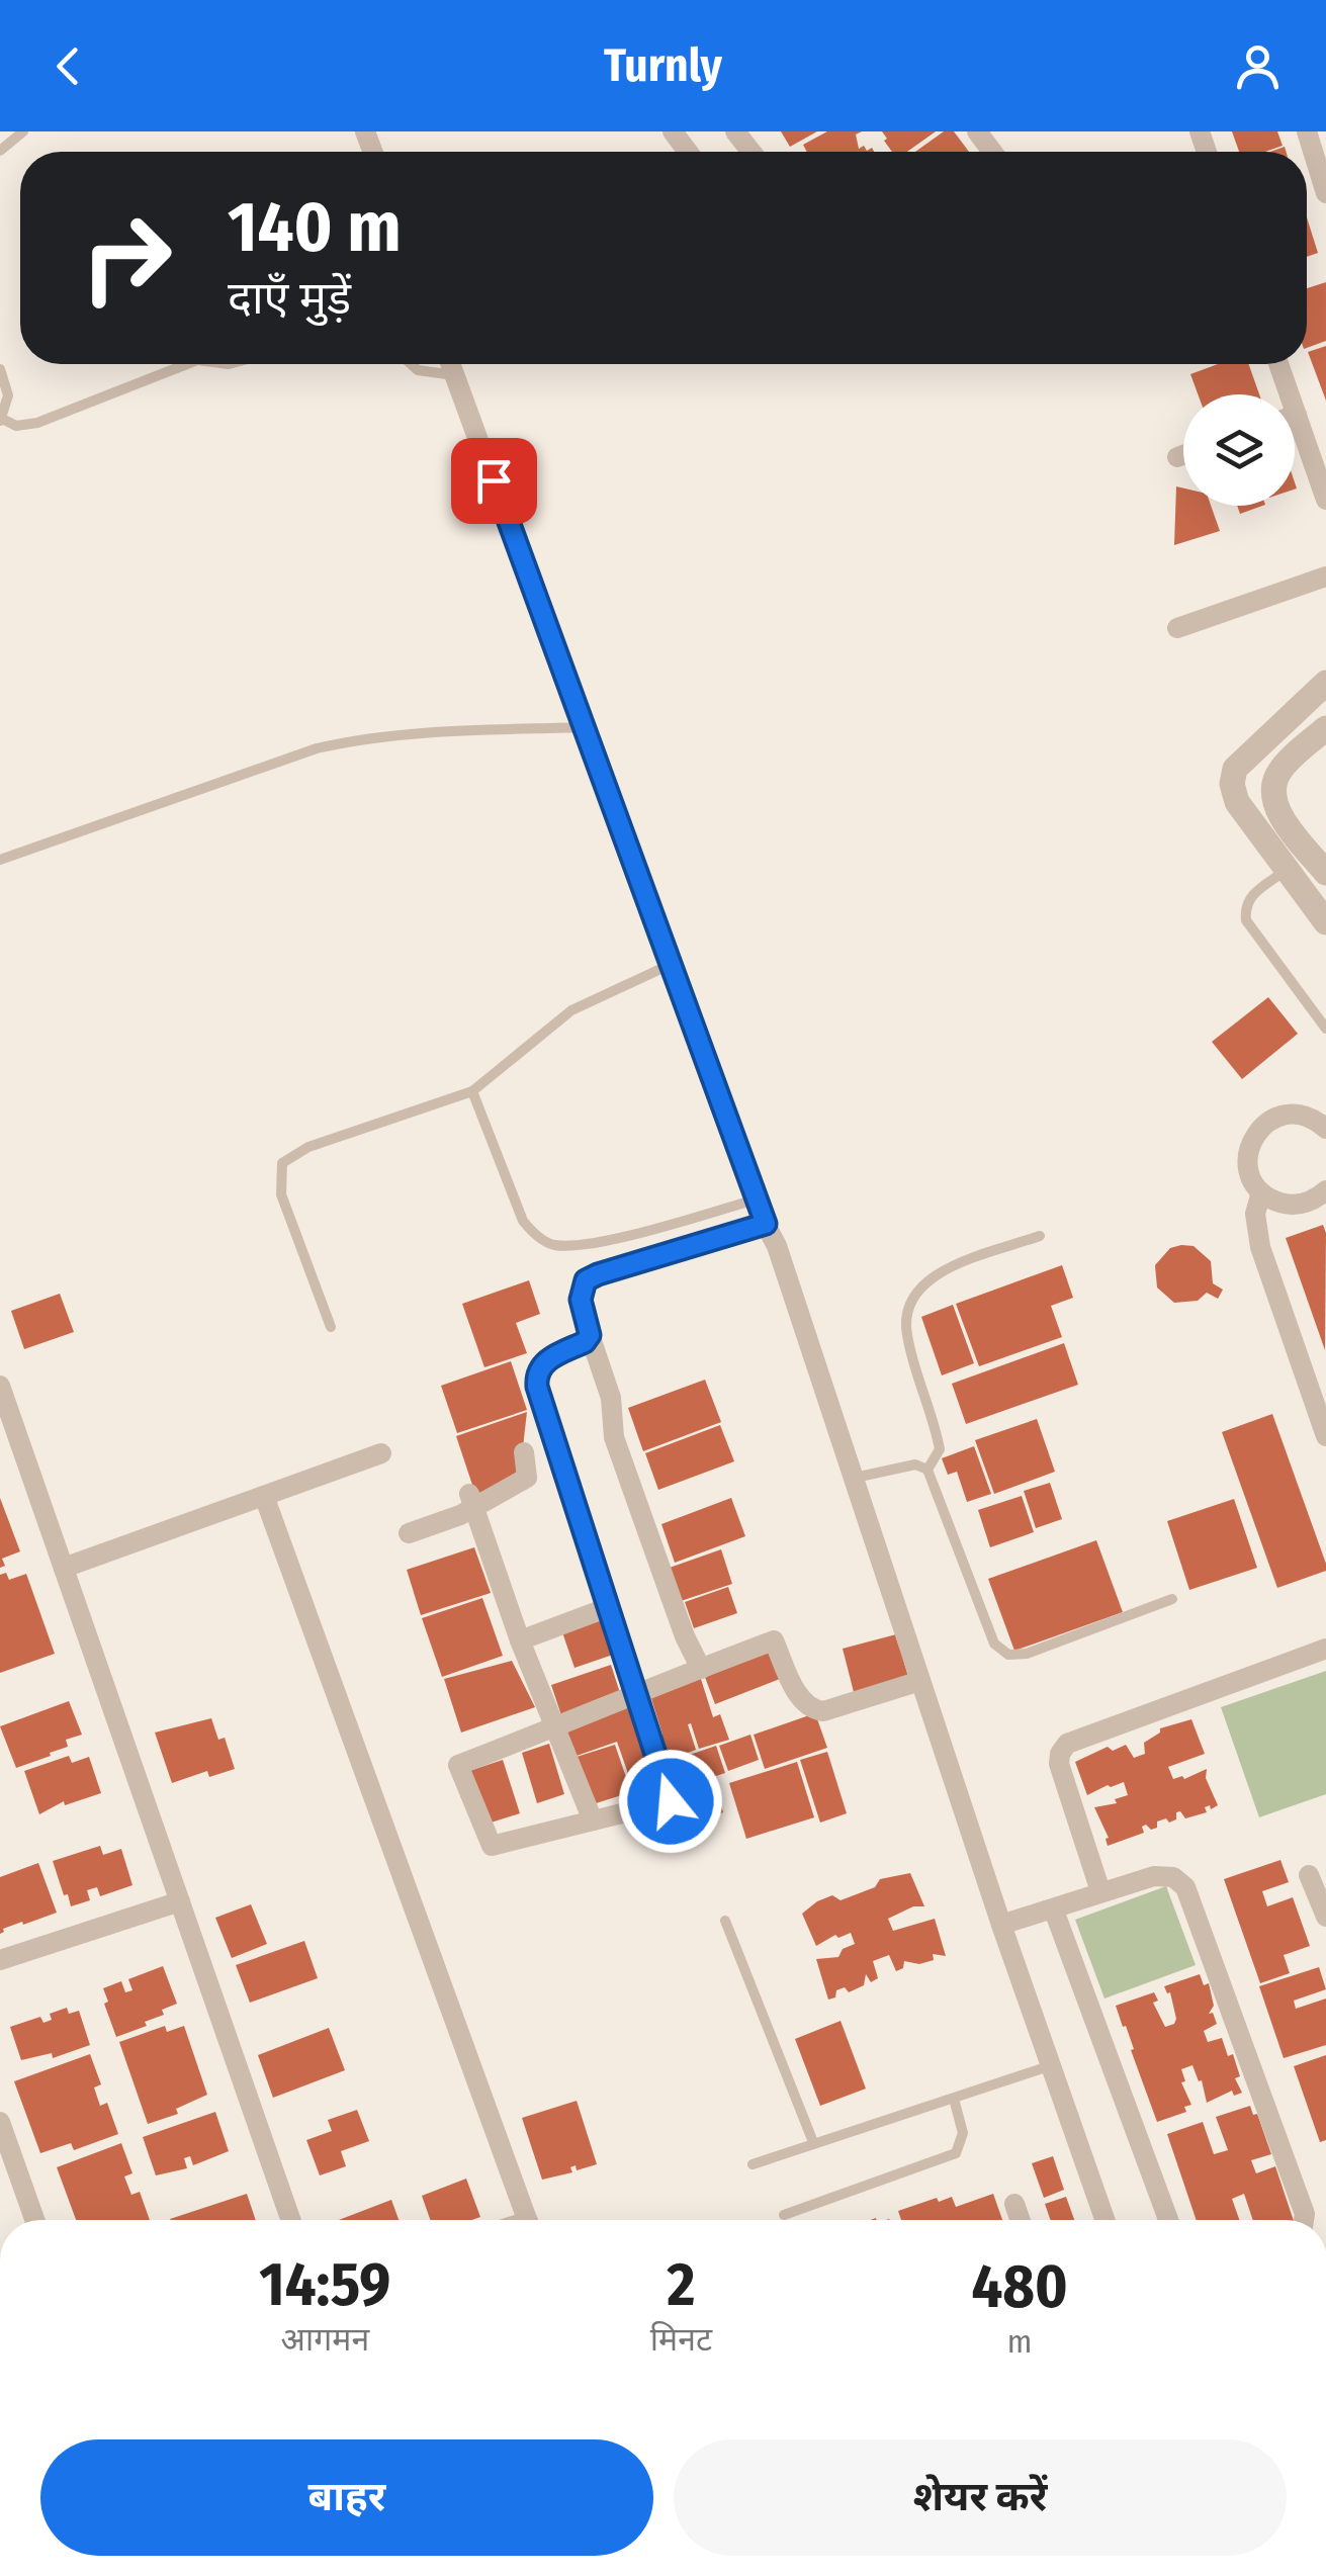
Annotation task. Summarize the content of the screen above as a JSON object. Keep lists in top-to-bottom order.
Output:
{
  "page": {
    "header": "Turnly",
    "turn": ["140 m", "दाएँ मुड़ें"],
    "eta": [
      "14:59",
      "आगमन",
      "2",
      "मिनट",
      "480",
      "m"
    ],
    "buttons": ["बाहर", "शेयर करें"]
  }
}
